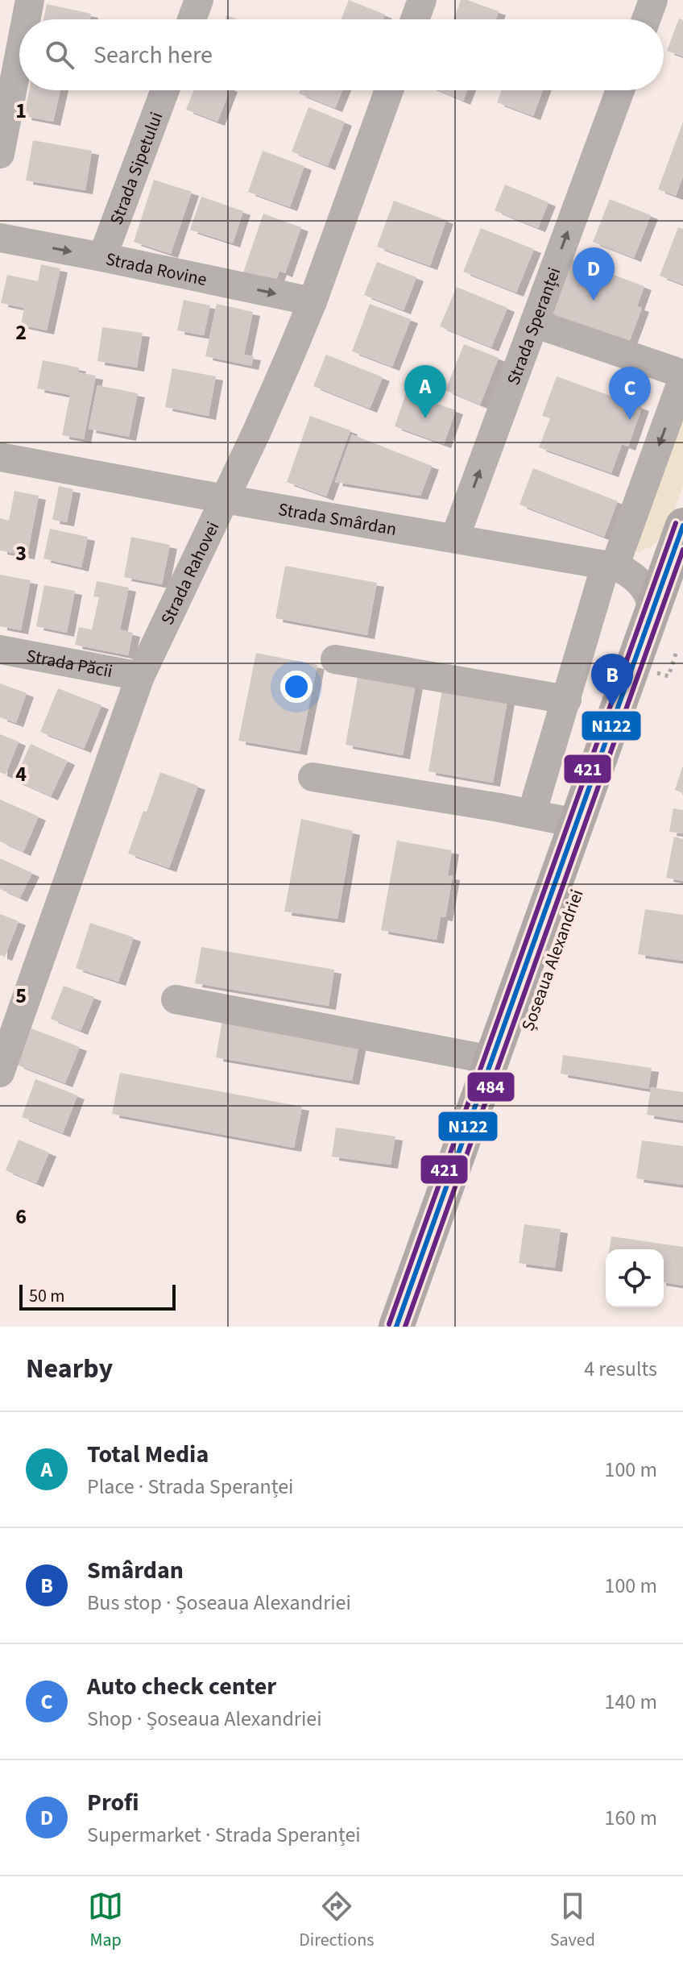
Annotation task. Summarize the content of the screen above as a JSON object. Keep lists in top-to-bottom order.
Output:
{
  "streets": {
    "main road": ["Șoseaua Alexandriei"],
    "street": [
      "Strada Sipetului",
      "Strada Rovine",
      "Strada Speranței",
      "Strada Smârdan",
      "Strada Rahovei",
      "Strada Păcii"
    ]
  },
  "crossings": [
    ["Strada Sipetului", "Strada Rovine"],
    ["Strada Rovine", "Strada Rahovei"],
    ["Strada Speranței", "Strada Smârdan"],
    ["Strada Smârdan", "Strada Rahovei"],
    ["Strada Smârdan", "Șoseaua Alexandriei"],
    ["Strada Rahovei", "Strada Păcii"]
  ],
  "one_way": ["Strada Rovine"],
  "lines": ["transit line 421", "transit line N122", "transit line 484"],
  "scale_bar": "50 m",
  "page": {
    "search": "Search here",
    "pins": [
      "D",
      "A",
      "C",
      "B"
    ],
    "scale": "50 m",
    "heading": ["Nearby", "4 results"],
    "list": [
      {
        "mark": "A",
        "name": "Total Media",
        "note": "Place · Strada Speranței",
        "value": "100 m"
      },
      {
        "mark": "B",
        "name": "Smârdan",
        "note": "Bus stop · Șoseaua Alexandriei",
        "value": "100 m"
      },
      {
        "mark": "C",
        "name": "Auto check center",
        "note": "Shop · Șoseaua Alexandriei",
        "value": "140 m"
      },
      {
        "mark": "D",
        "name": "Profi",
        "note": "Supermarket · Strada Speranței",
        "value": "160 m"
      }
    ],
    "nav": ["Map", "Directions", "Saved"]
  },
  "grid": {
    "rows": [
      "1",
      "2",
      "3",
      "4",
      "5",
      "6"
    ]
  }
}
